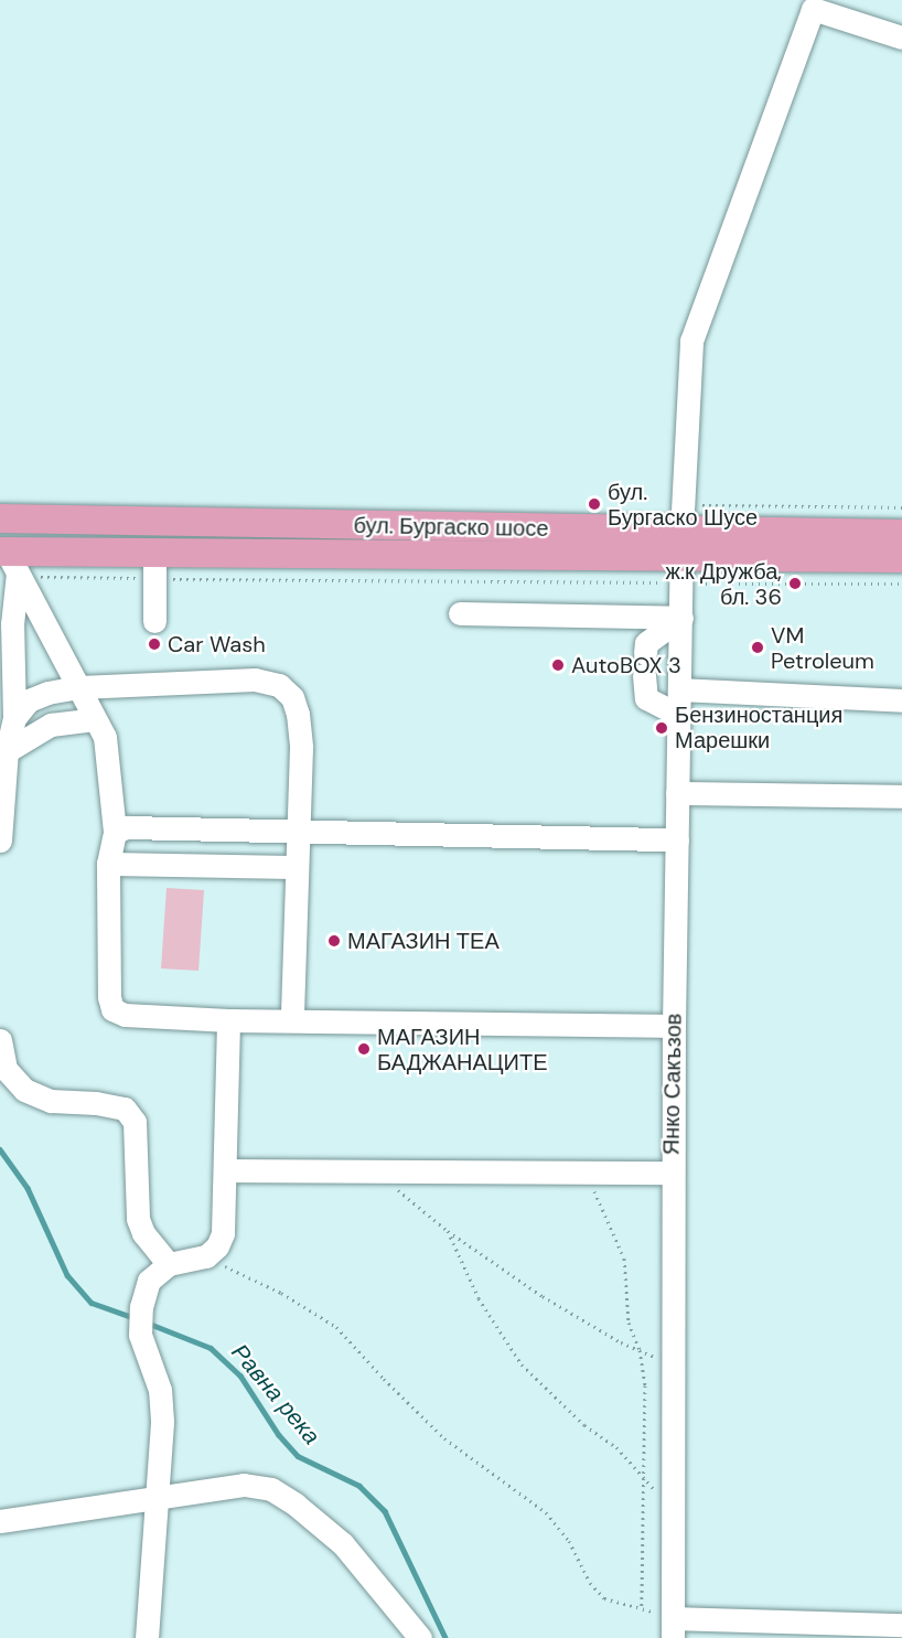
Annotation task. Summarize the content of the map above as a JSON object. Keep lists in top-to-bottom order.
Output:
{
  "streets": {
    "main road": ["бул. Бургаско шосе"],
    "street": ["Янко Сакъзов"]
  },
  "crossings": [
    ["бул. Бургаско шосе", "Янко Сакъзов"]
  ],
  "water": ["Равна река"],
  "places": [
    "бул. Бургаско Шусе",
    "ж.к Дружба, бл. 36",
    "Car Wash",
    "VM Petroleum",
    "AutoBOX 3",
    "Бензиностанция Марешки",
    "МАГАЗИН ТЕА",
    "МАГАЗИН БАДЖАНАЦИТЕ"
  ]
}
